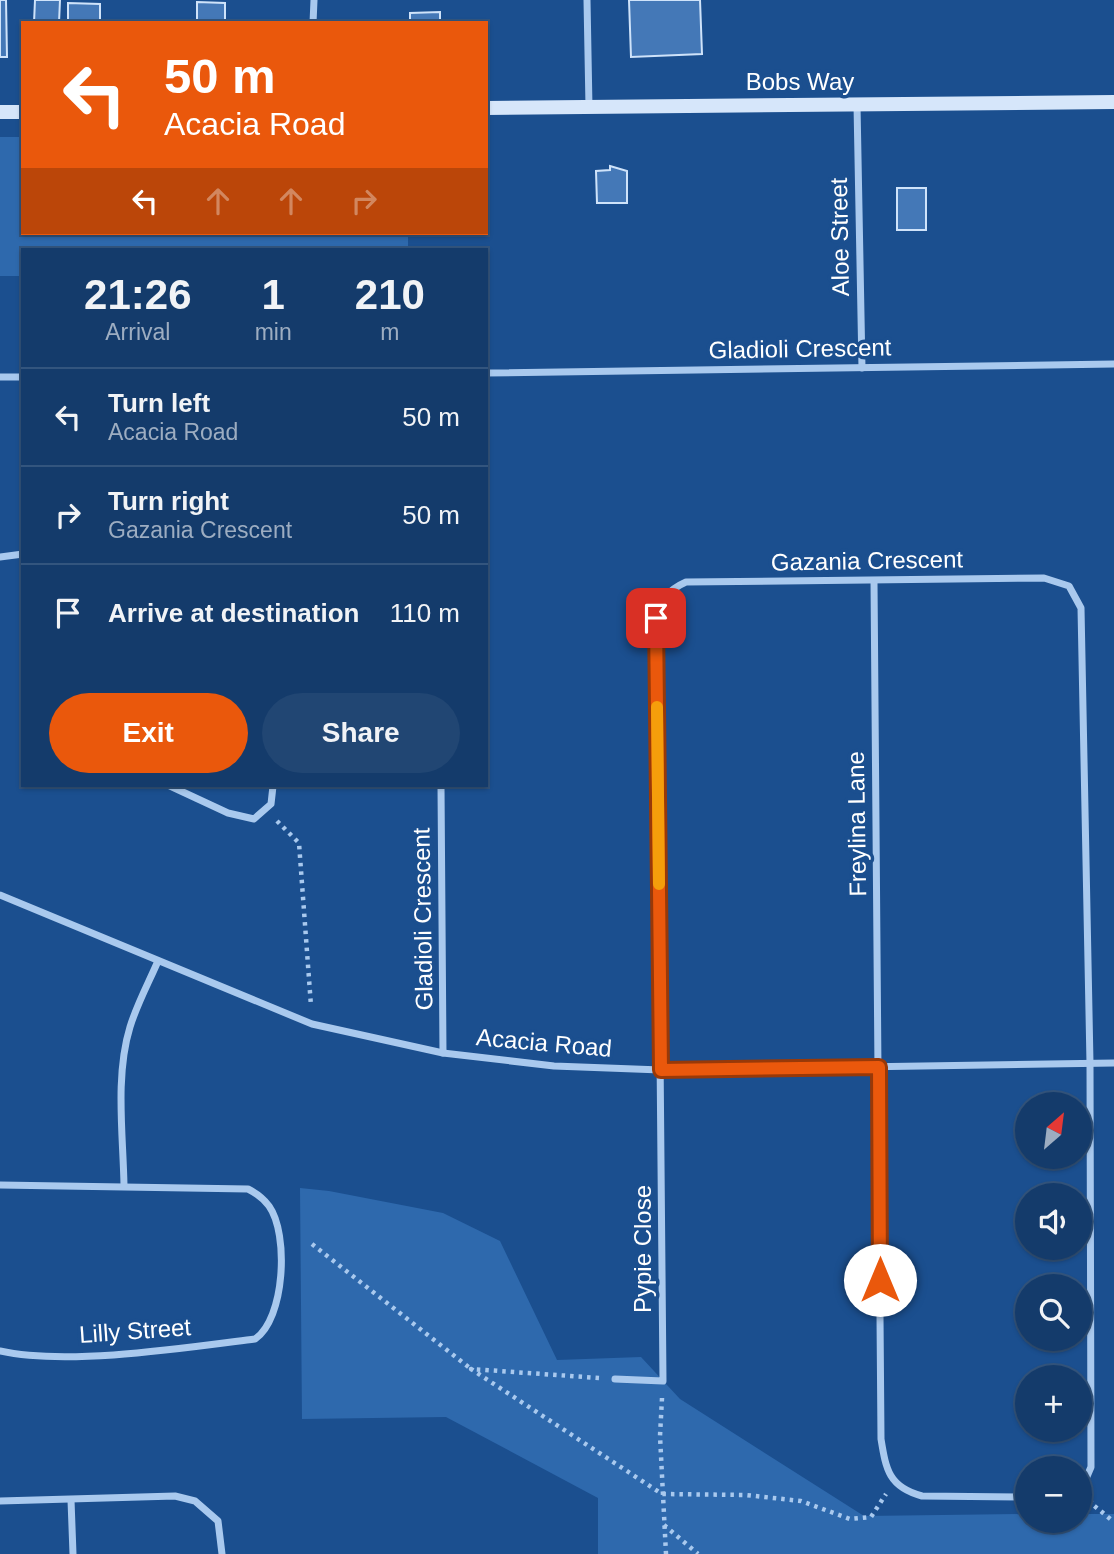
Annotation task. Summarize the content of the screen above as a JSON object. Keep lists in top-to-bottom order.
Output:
{
  "streets": {
    "street": [
      "Bobs Way",
      "Aloe Street",
      "Gladioli Crescent",
      "Gazania Crescent",
      "Freylina Lane",
      "Acacia Road",
      "Pypie Close",
      "Lilly Street"
    ]
  },
  "crossings": [
    ["Bobs Way", "Aloe Street"],
    ["Aloe Street", "Gladioli Crescent"],
    ["Gladioli Crescent", "Acacia Road"],
    ["Gazania Crescent", "Freylina Lane"],
    ["Gazania Crescent", "Acacia Road"],
    ["Gazania Crescent", "Pypie Close"],
    ["Freylina Lane", "Acacia Road"],
    ["Acacia Road", "Pypie Close"]
  ],
  "north": "top right",
  "page": {
    "turn": ["50 m", "Acacia Road"],
    "eta": [
      "21:26",
      "Arrival",
      "1",
      "min",
      "210",
      "m"
    ],
    "list": [
      {
        "name": "Turn left",
        "note": "Acacia Road",
        "value": "50 m"
      },
      {
        "name": "Turn right",
        "note": "Gazania Crescent",
        "value": "50 m"
      },
      {
        "name": "Arrive at destination",
        "value": "110 m"
      }
    ],
    "buttons": ["Exit", "Share"],
    "map_buttons": ["+", "−"]
  }
}
